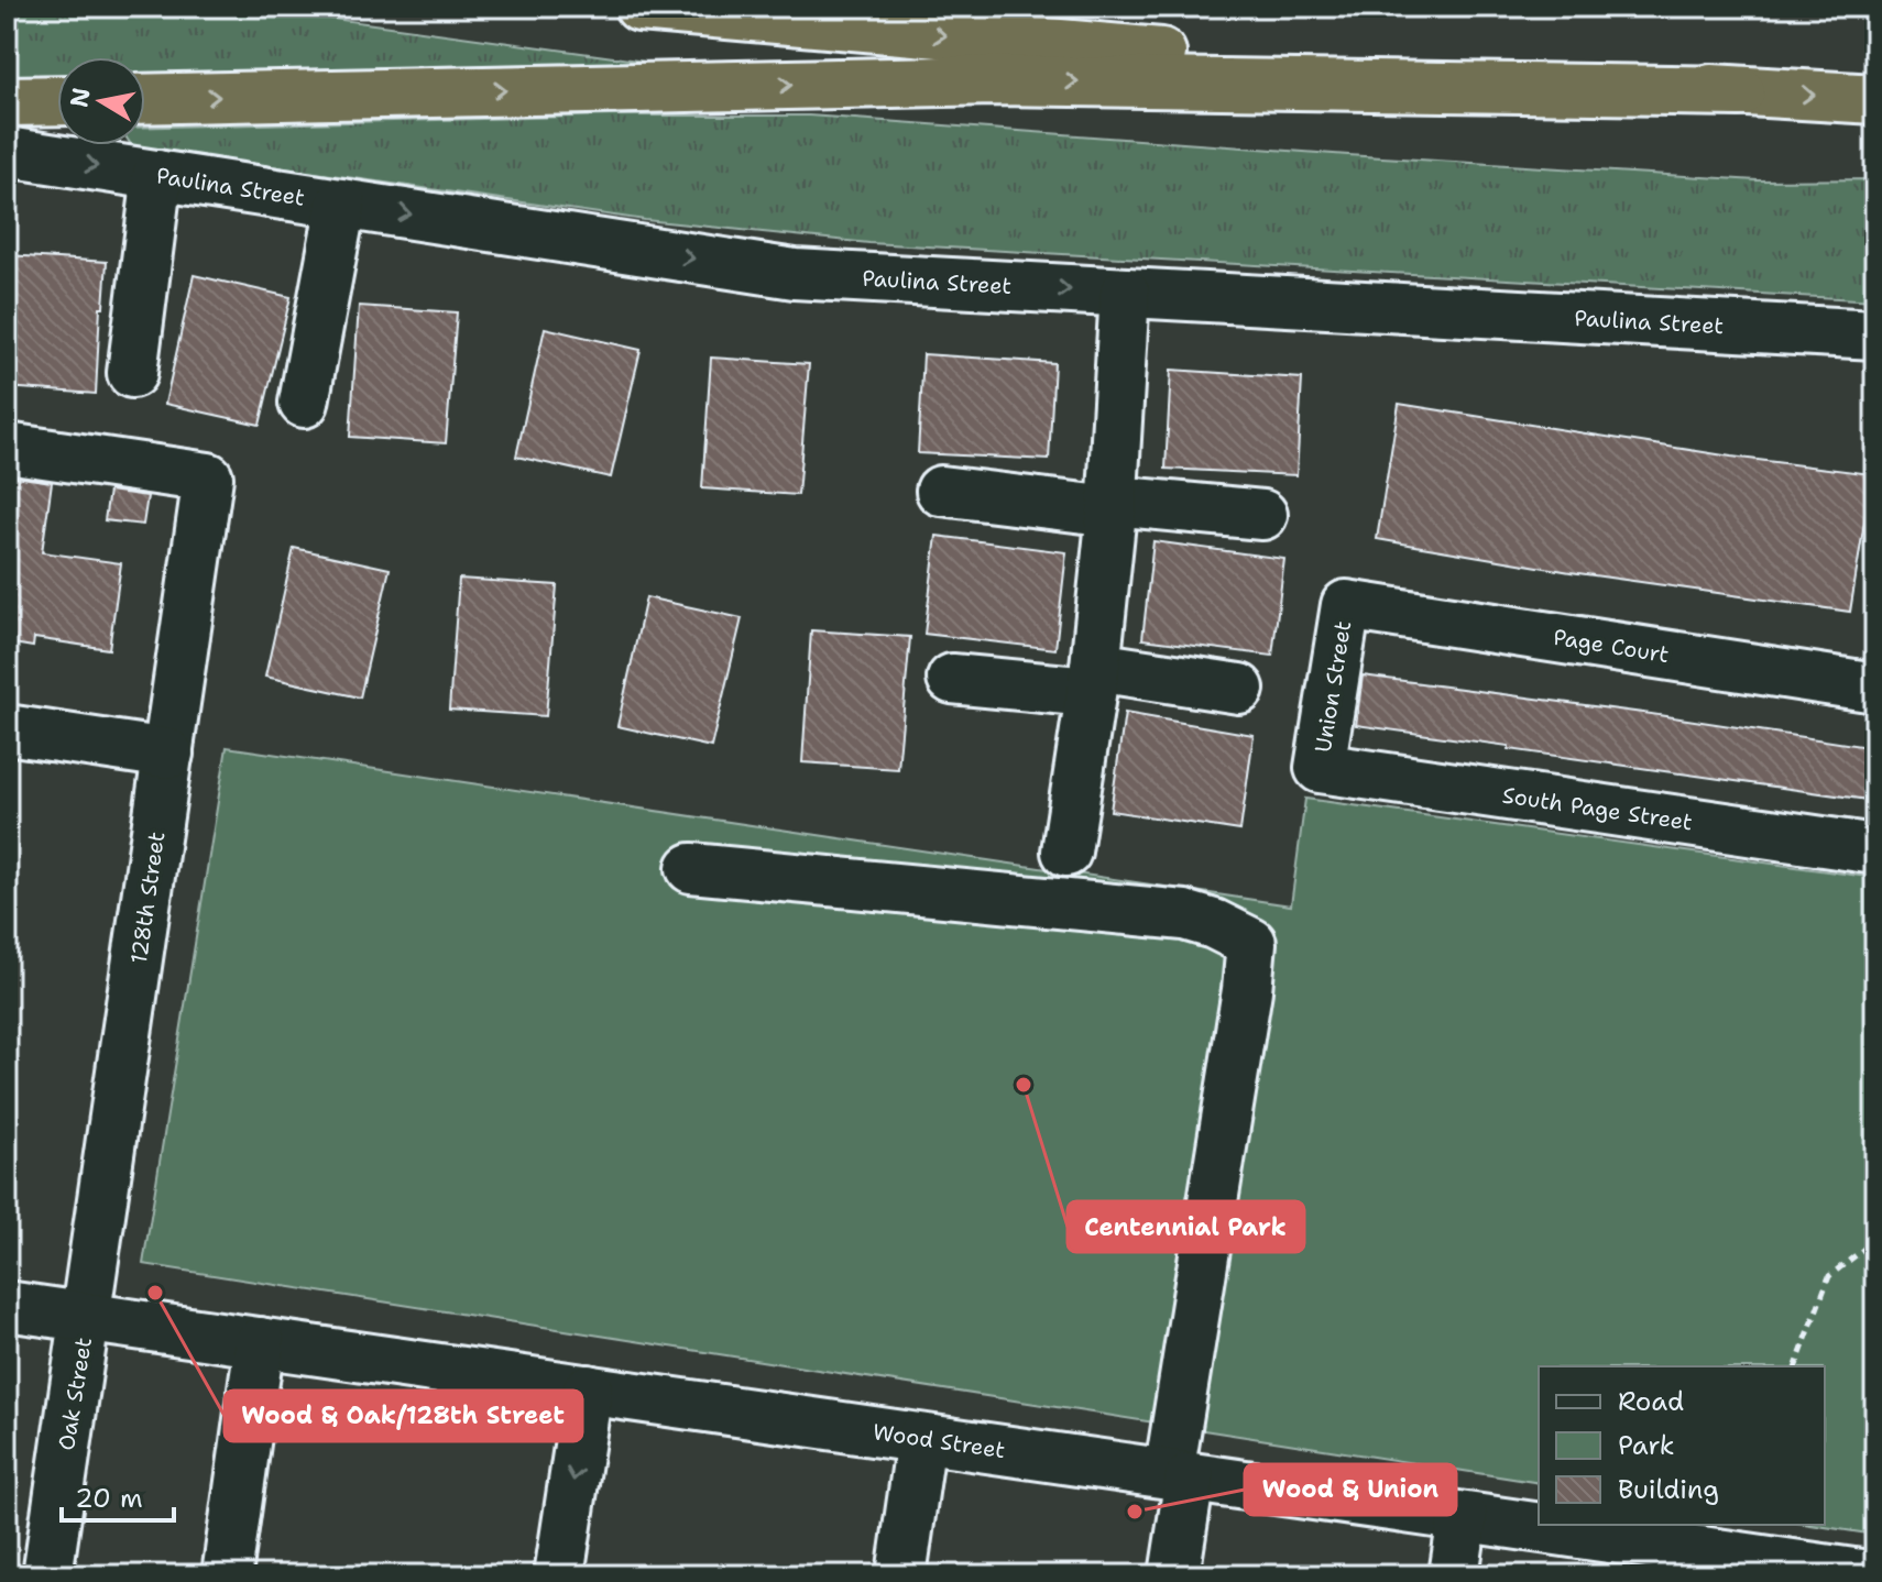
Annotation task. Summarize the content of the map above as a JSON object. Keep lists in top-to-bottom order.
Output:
{
  "streets": {
    "street": [
      "Paulina Street",
      "Page Court",
      "Union Street",
      "South Page Street",
      "128th Street",
      "Oak Street",
      "Wood Street"
    ]
  },
  "crossings": [
    ["Page Court", "Union Street"],
    ["Union Street", "South Page Street"],
    ["128th Street", "Oak Street"],
    ["128th Street", "Wood Street"],
    ["Oak Street", "Wood Street"]
  ],
  "places": ["Centennial Park", "Wood & Oak/128th Street", "Wood & Union"],
  "legend": ["Road", "Park", "Building"],
  "scale_bar": "20 m",
  "north": "left"
}
